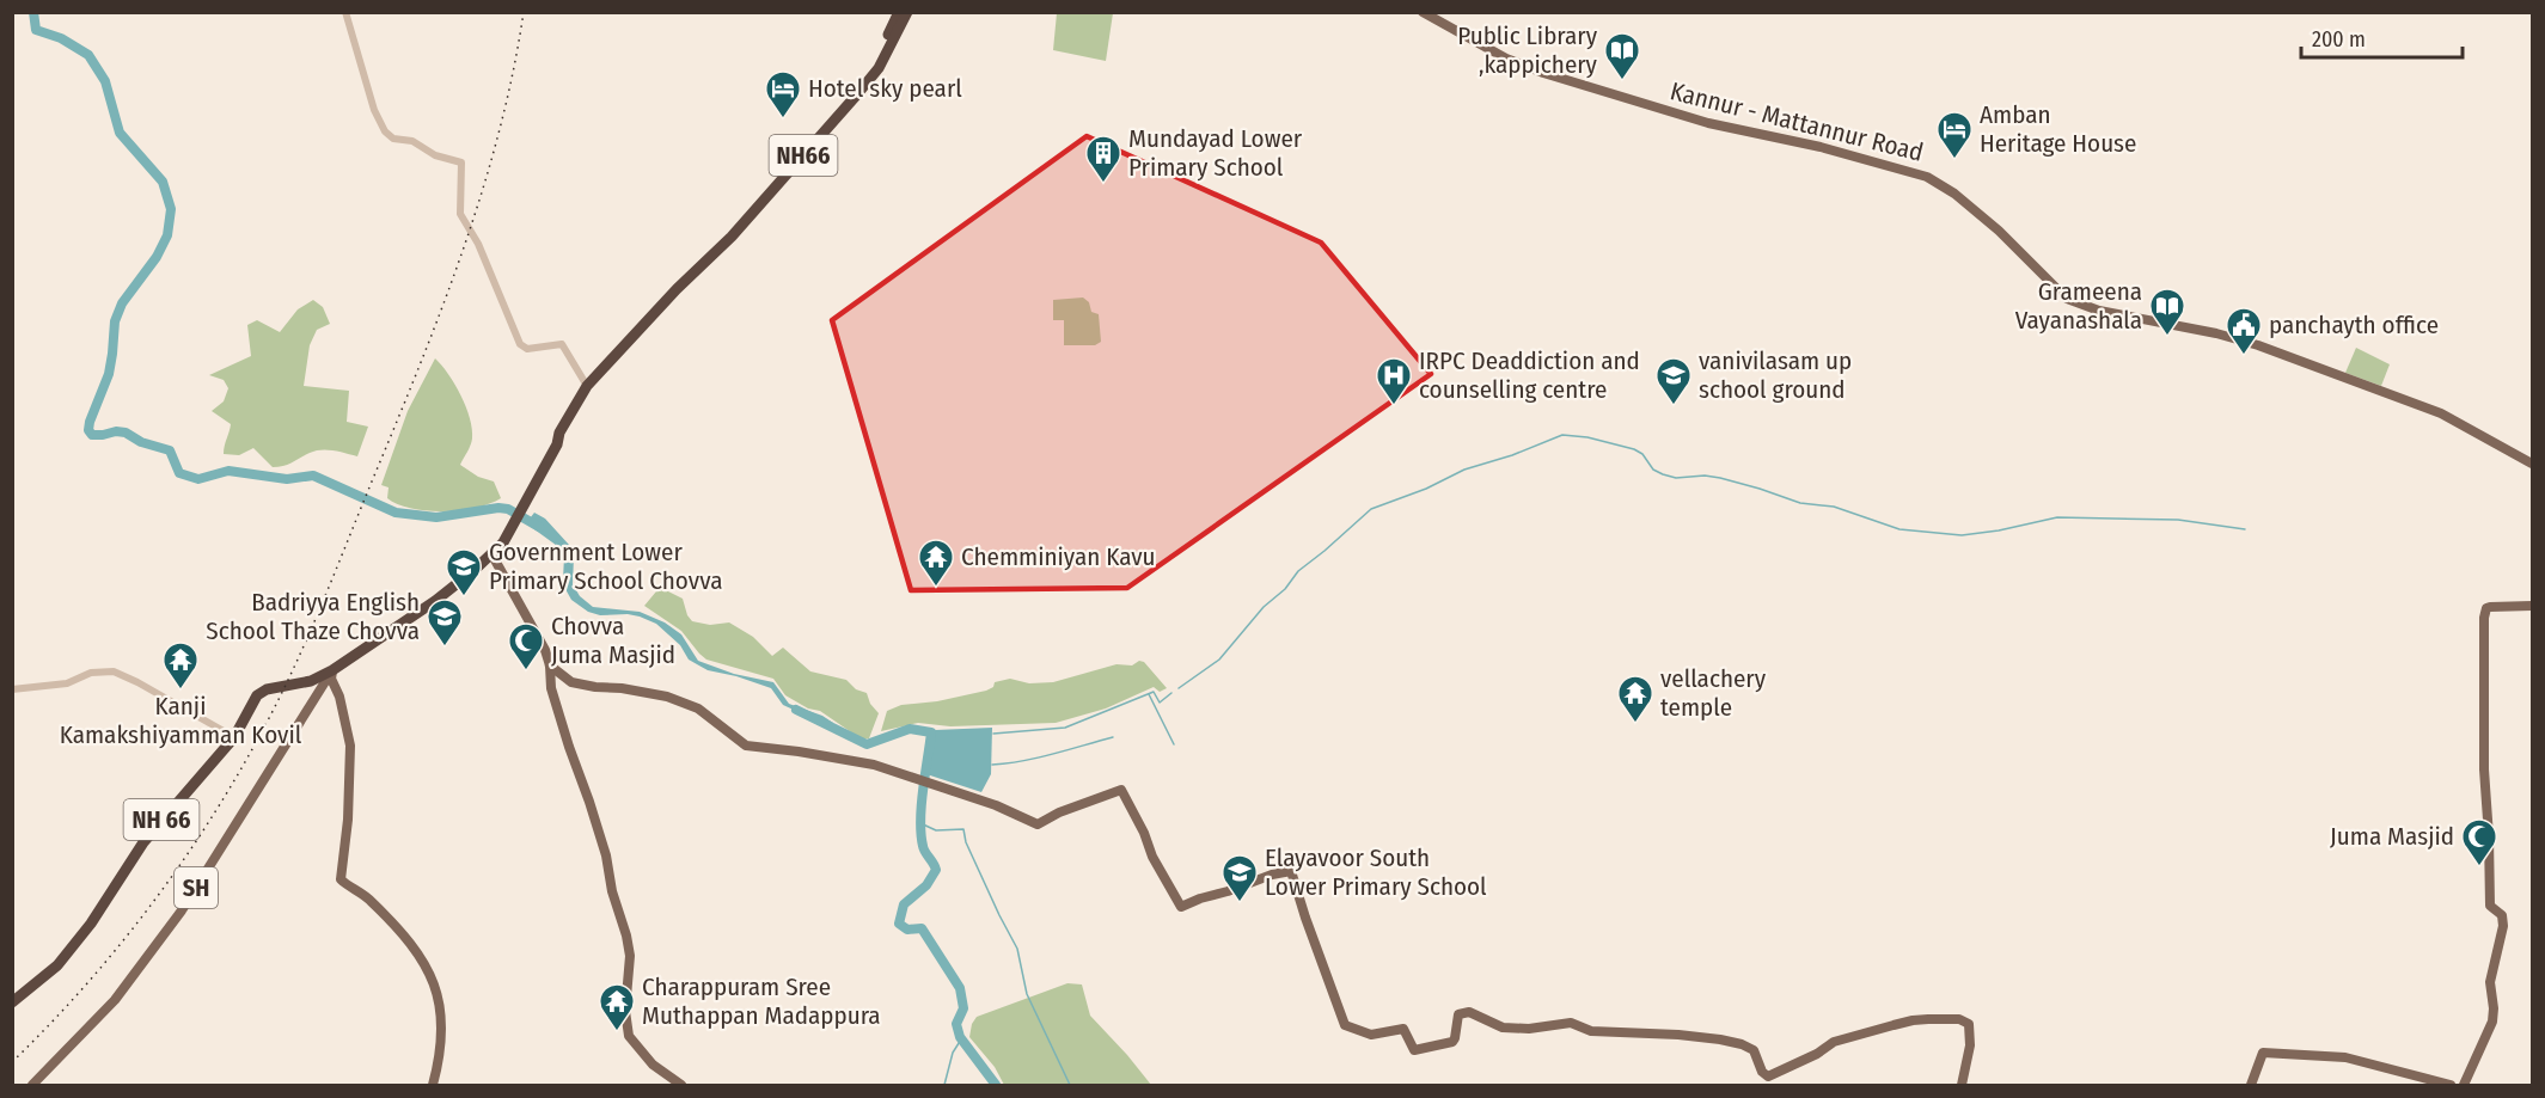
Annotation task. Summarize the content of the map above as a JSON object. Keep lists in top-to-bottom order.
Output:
{
  "streets": {
    "highway": ["NH66", "NH 66"],
    "main road": ["Kannur - Mattannur Road", "SH"]
  },
  "crossings": [
    ["NH66", "NH 66"],
    ["NH66", "SH"],
    ["NH 66", "SH"]
  ],
  "places": {
    "library": ["Public Library ,kappichery", "Grameena Vayanashala"],
    "hotel": ["Hotel sky pearl", "Amban Heritage House"],
    "building": ["Mundayad Lower Primary School"],
    "public building": ["panchayth office"],
    "hospital": ["IRPC Deaddiction and counselling centre"],
    "school or university": [
      "vanivilasam up school ground",
      "Government Lower Primary School Chovva",
      "Badriyya English School Thaze Chovva",
      "Elayavoor South Lower Primary School"
    ],
    "temple": [
      "Chemminiyan Kavu",
      "Kanji Kamakshiyamman Kovil",
      "vellachery temple",
      "Charappuram Sree Muthappan Madappura"
    ],
    "mosque": ["Chovva Juma Masjid", "Juma Masjid"]
  },
  "scale_bar": "200 m"
}
